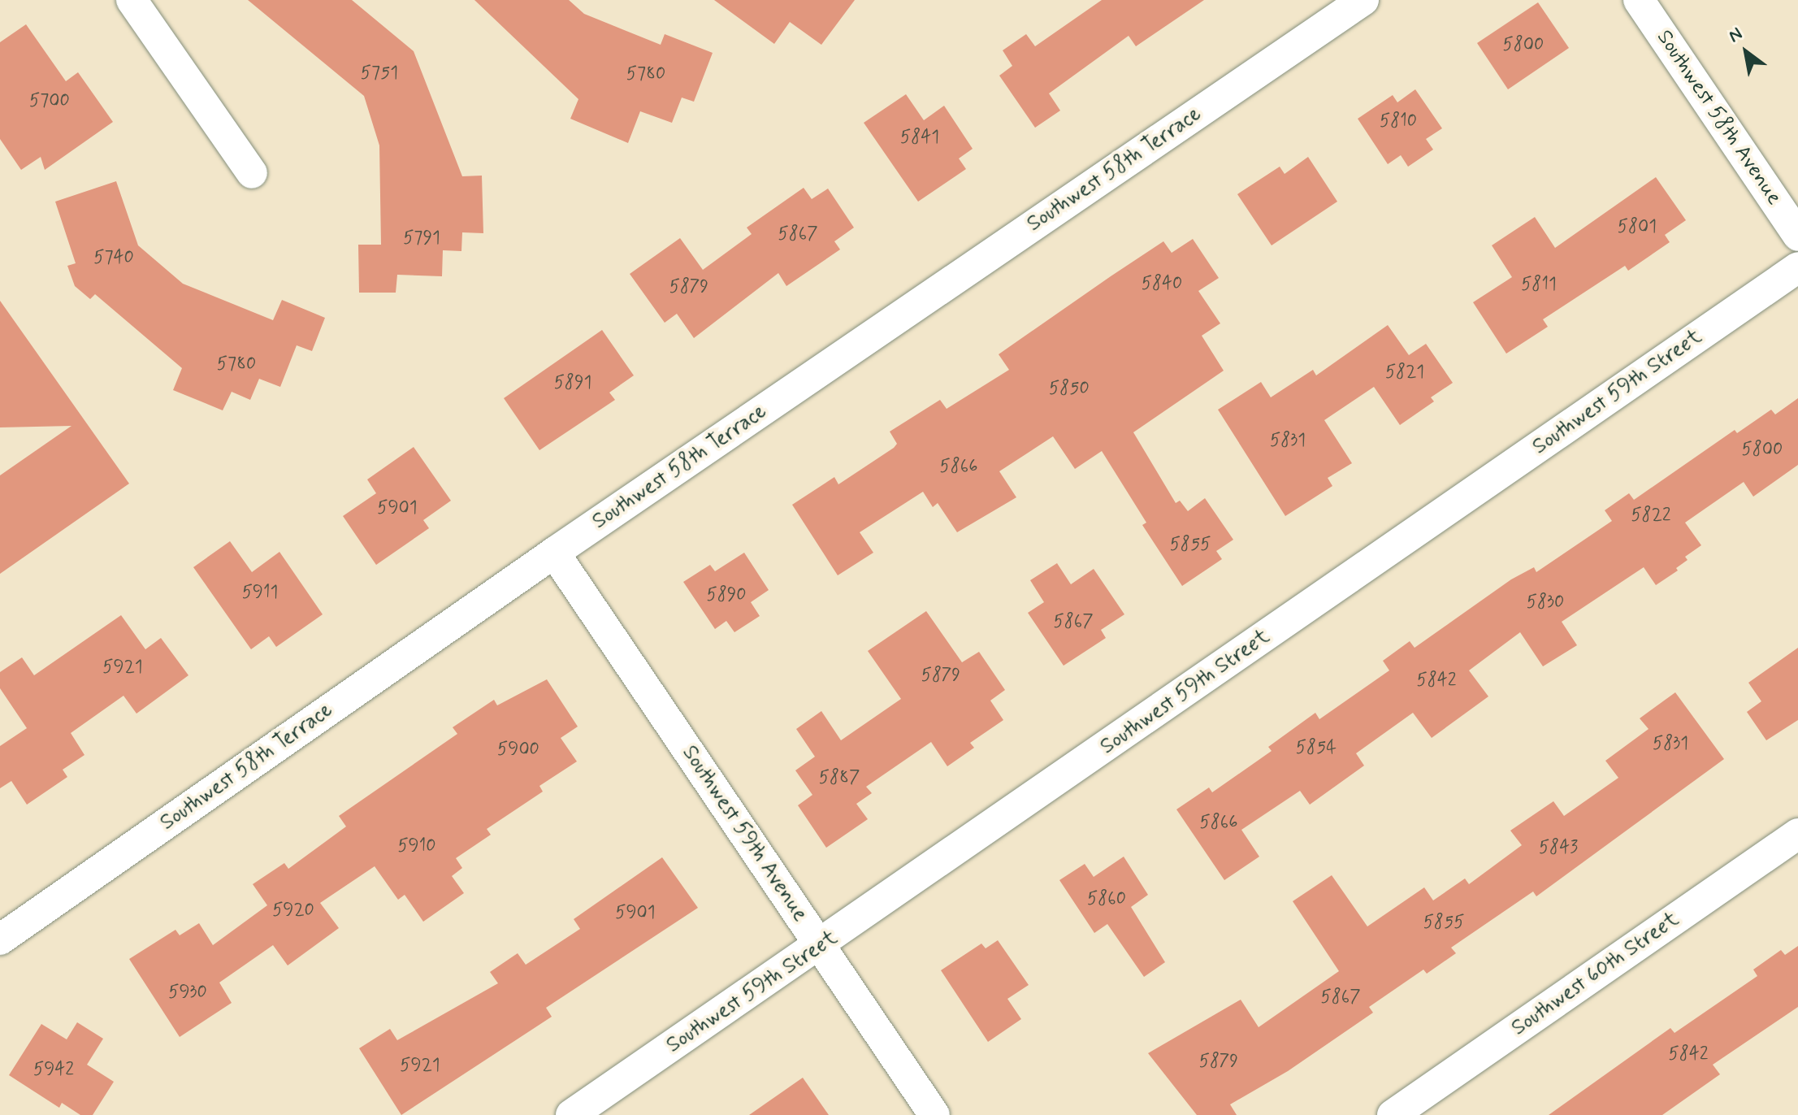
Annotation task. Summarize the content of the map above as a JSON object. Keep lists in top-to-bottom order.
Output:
{
  "streets": {
    "street": [
      "Southwest 58th Avenue",
      "Southwest 58th Terrace",
      "Southwest 59th Street",
      "Southwest 59th Avenue",
      "Southwest 60th Street"
    ]
  },
  "crossings": [
    ["Southwest 58th Terrace", "Southwest 59th Avenue"],
    ["Southwest 59th Street", "Southwest 59th Avenue"]
  ],
  "house_numbers": [
    "5800",
    "5751",
    "5780",
    "5700",
    "5810",
    "5841",
    "5801",
    "5867",
    "5791",
    "5740",
    "5840",
    "5811",
    "5879",
    "5780",
    "5821",
    "5891",
    "5850",
    "5831",
    "5800",
    "5866",
    "5901",
    "5822",
    "5855",
    "5911",
    "5890",
    "5830",
    "5867",
    "5921",
    "5879",
    "5842",
    "5831",
    "5854",
    "5900",
    "5887",
    "5866",
    "5910",
    "5843",
    "5860",
    "5920",
    "5901",
    "5855",
    "5930",
    "5867",
    "5842",
    "5879",
    "5921",
    "5942"
  ],
  "north": "top left"
}
